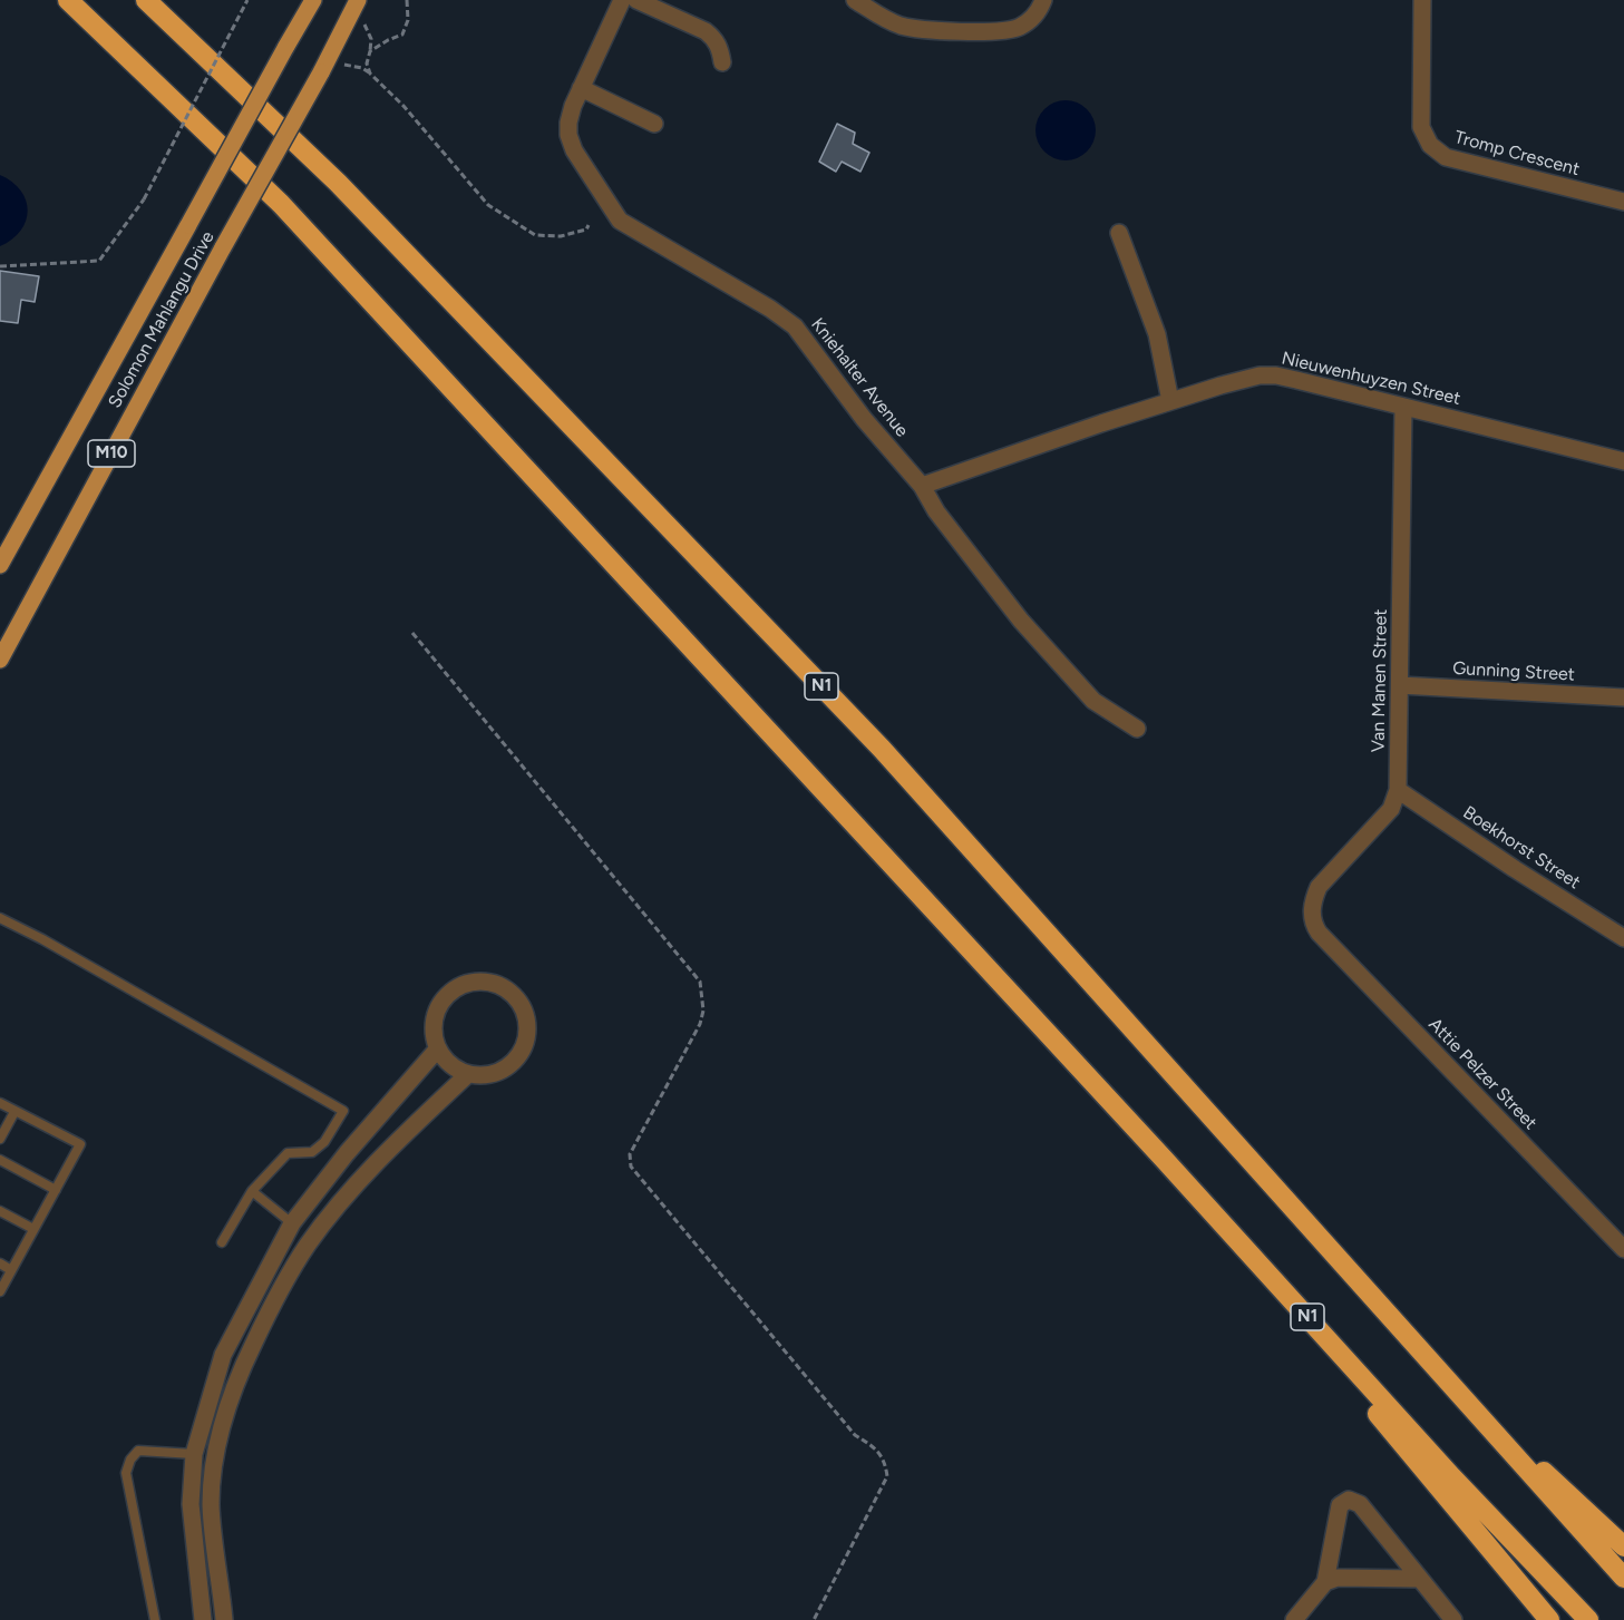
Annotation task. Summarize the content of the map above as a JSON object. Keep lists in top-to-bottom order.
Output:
{
  "streets": {
    "highway": ["N1"],
    "main road": ["Solomon Mahlangu Drive", "M10"],
    "street": [
      "Tromp Crescent",
      "Kniehalter Avenue",
      "Nieuwenhuyzen Street",
      "Gunning Street",
      "Van Manen Street",
      "Boekhorst Street",
      "Attie Pelzer Street"
    ]
  },
  "crossings": [
    ["Kniehalter Avenue", "Nieuwenhuyzen Street"],
    ["Nieuwenhuyzen Street", "Van Manen Street"],
    ["Gunning Street", "Van Manen Street"],
    ["Van Manen Street", "Boekhorst Street"],
    ["Van Manen Street", "Attie Pelzer Street"]
  ]
}
